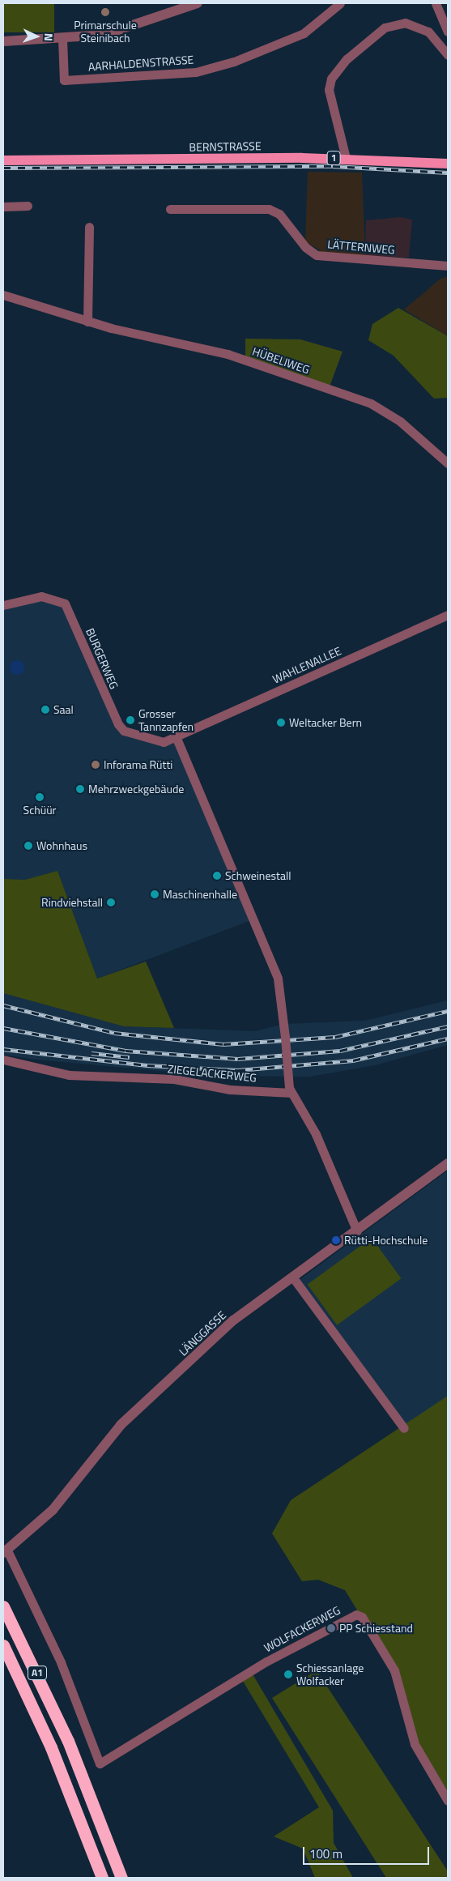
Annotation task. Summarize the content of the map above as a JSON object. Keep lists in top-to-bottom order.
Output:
{
  "streets": {
    "highway": ["A1"],
    "main road": ["BERNSTRASSE", "1"],
    "street": [
      "AARHALDENSTRASSE",
      "LÄTTERNWEG",
      "HÜBELIWEG",
      "BURGERWEG",
      "WAHLENALLEE",
      "ZIEGELACKERWEG",
      "LÄNGGASSE",
      "WOLFACKERWEG"
    ]
  },
  "crossings": [
    ["BURGERWEG", "WAHLENALLEE"],
    ["LÄNGGASSE", "WOLFACKERWEG"]
  ],
  "places": [
    "Primarschule Steinibach",
    "Saal",
    "Grosser Tannzapfen",
    "Weltacker Bern",
    "Inforama Rütti",
    "Mehrzweckgebäude",
    "Schüür",
    "Wohnhaus",
    "Schweinestall",
    "Maschinenhalle",
    "Rindviehstall",
    "Rütti-Hochschule",
    "PP Schiesstand",
    "Schiessanlage Wolfacker"
  ],
  "scale_bar": "100 m",
  "north": "right"
}
